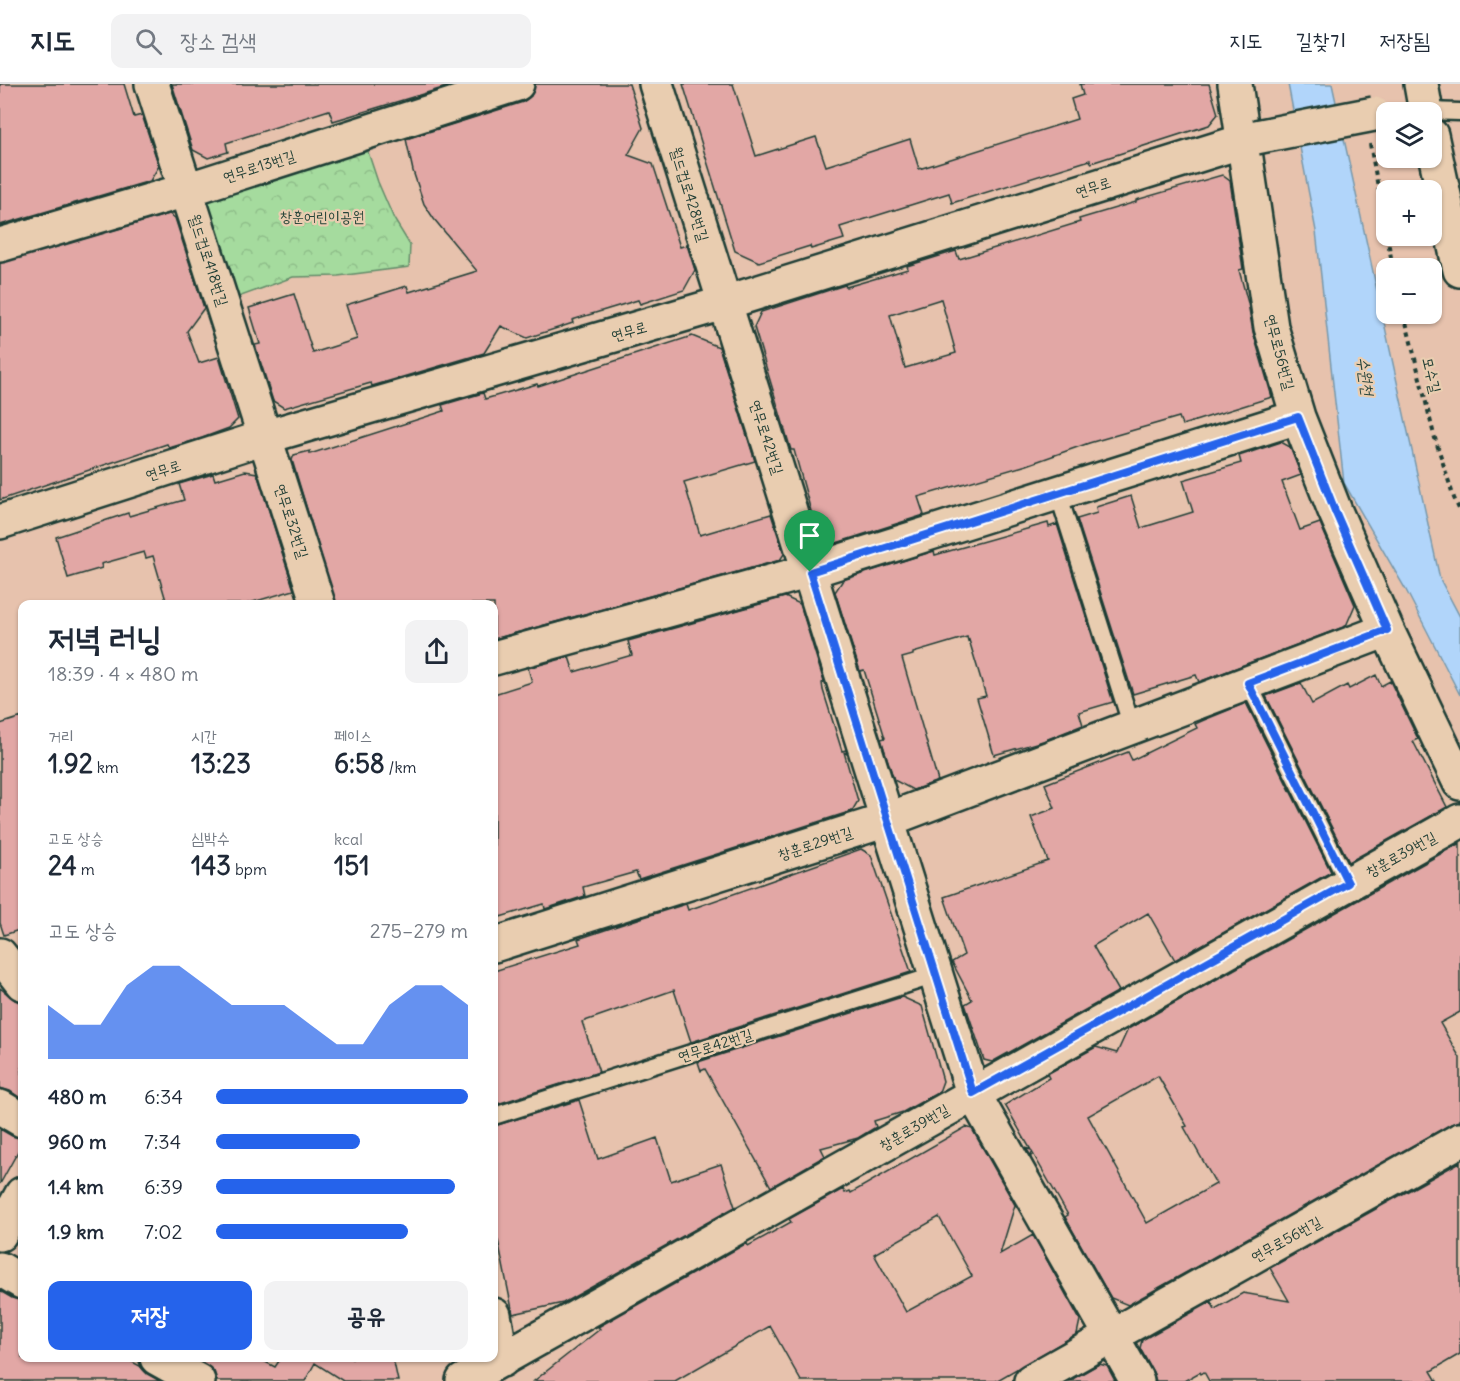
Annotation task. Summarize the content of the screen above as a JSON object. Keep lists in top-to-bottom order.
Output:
{
  "streets": {
    "street": [
      "연무로13번길",
      "연무로",
      "월드컵로428번길",
      "월드컵로418번길",
      "연무로56번길",
      "연무로42번길",
      "연무로32번길",
      "창훈로29번길",
      "창훈로39번길"
    ],
    "path": ["모수길"]
  },
  "crossings": [
    ["연무로13번길", "월드컵로418번길"],
    ["연무로", "월드컵로428번길"],
    ["연무로", "월드컵로418번길"],
    ["연무로", "연무로56번길"],
    ["연무로", "연무로42번길"],
    ["연무로", "연무로32번길"],
    ["월드컵로428번길", "연무로42번길"],
    ["월드컵로418번길", "연무로32번길"],
    ["연무로56번길", "연무로42번길"],
    ["연무로56번길", "창훈로29번길"],
    ["연무로42번길", "창훈로29번길"],
    ["연무로42번길", "창훈로39번길"]
  ],
  "water": ["수원천"],
  "parks": ["창훈어린이공원"],
  "page": {
    "header": "지도",
    "search": "장소 검색",
    "nav": ["지도", "길찾기", "저장됨"],
    "map_buttons": ["+", "−"],
    "heading": ["저녁 러닝", "18:39 · 4 × 480 m"],
    "stats": [
      ["거리", "1.92 km"],
      ["시간", "13:23"],
      ["페이스", "6:58 /km"],
      ["고도 상승", "24 m"],
      ["심박수", "143 bpm"],
      ["kcal", "151"]
    ],
    "chart": ["고도 상승", "275–279 m"],
    "list": [
      {
        "name": "480 m",
        "note": "6:34"
      },
      {
        "name": "960 m",
        "note": "7:34"
      },
      {
        "name": "1.4 km",
        "note": "6:39"
      },
      {
        "name": "1.9 km",
        "note": "7:02"
      }
    ],
    "buttons": ["저장", "공유"]
  }
}
